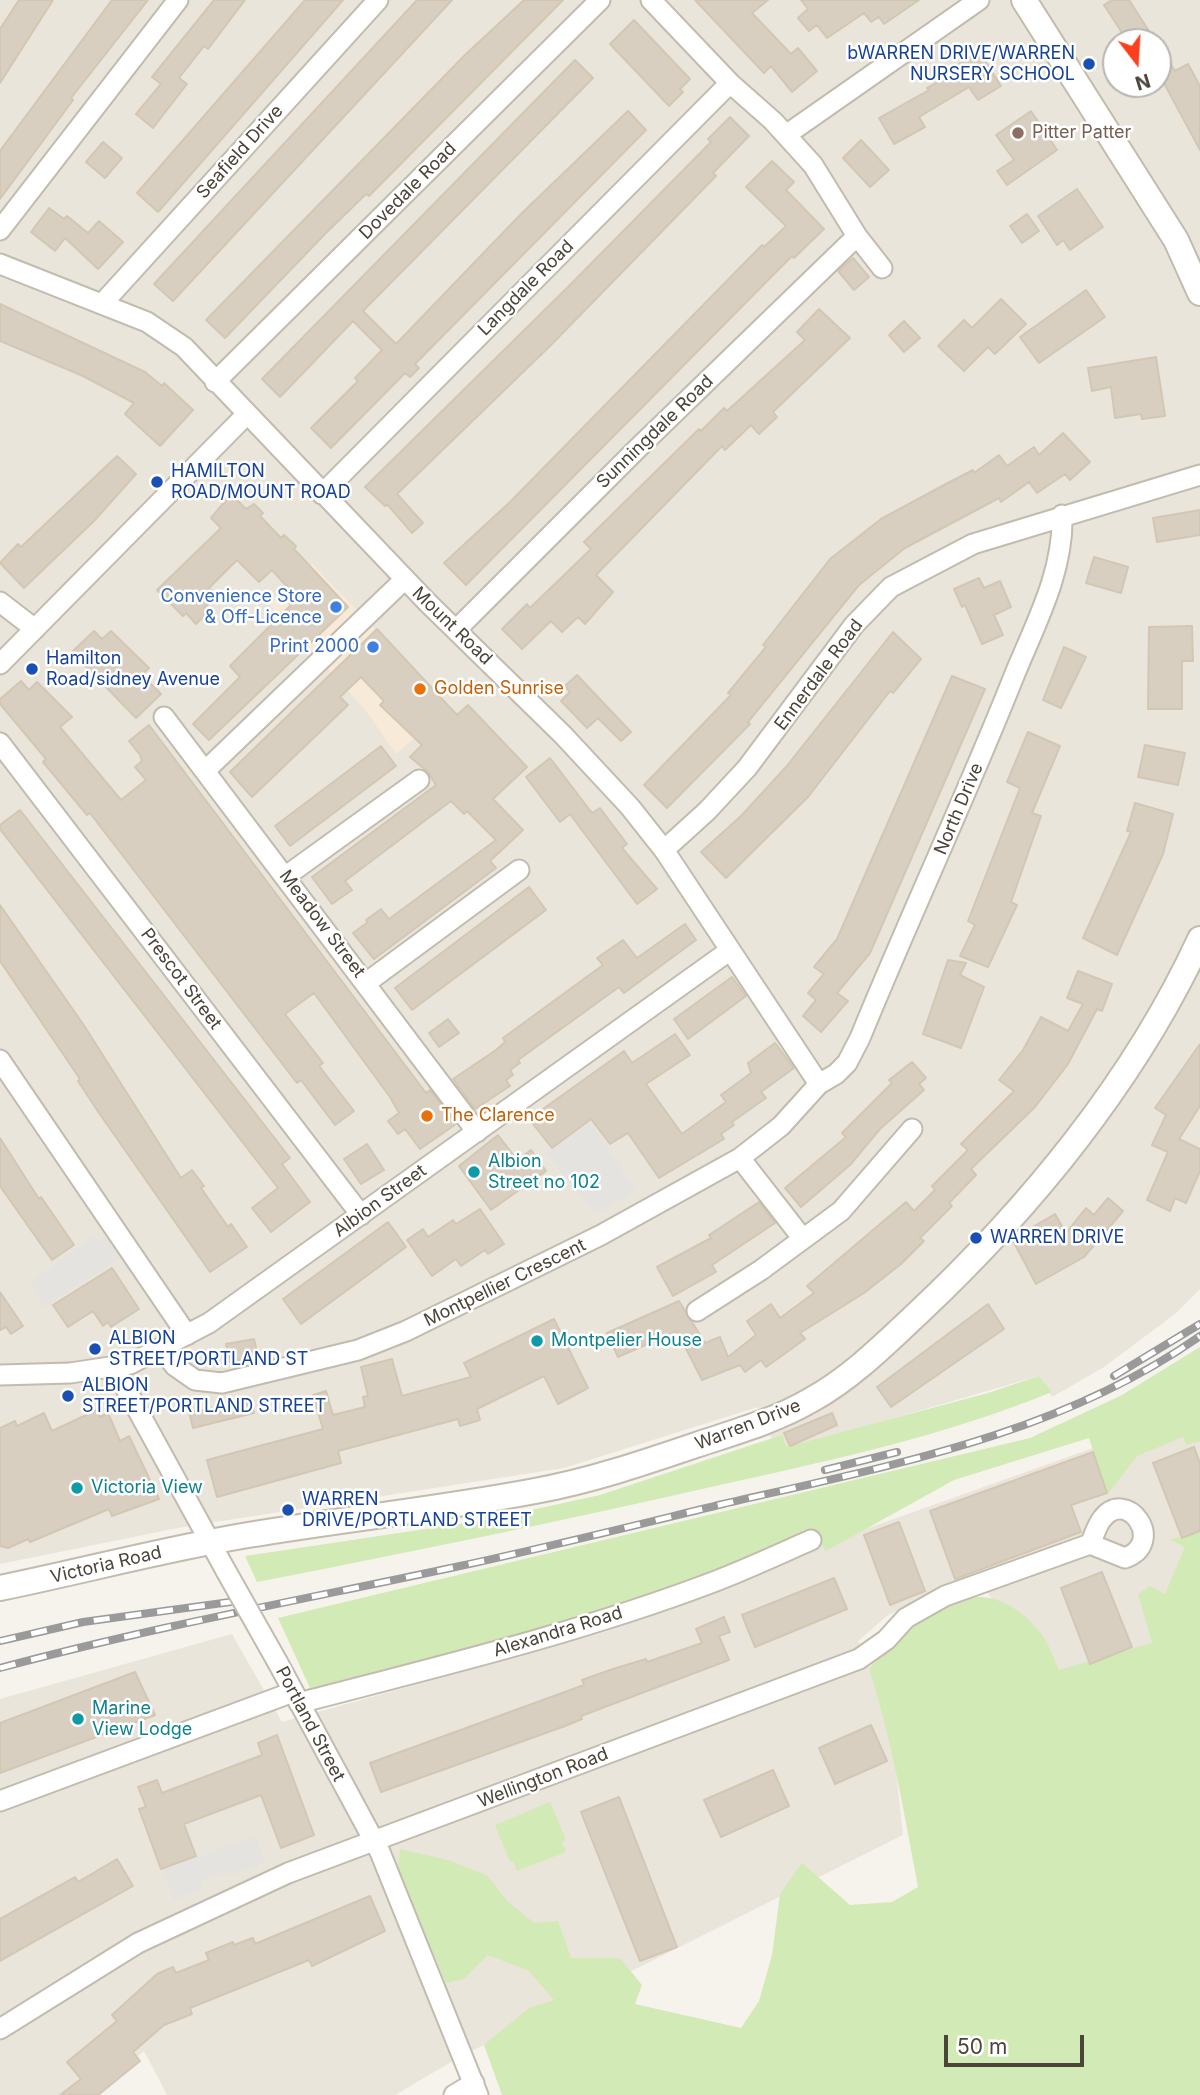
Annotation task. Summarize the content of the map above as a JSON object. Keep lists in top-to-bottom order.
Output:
{
  "streets": {
    "street": [
      "Seafield Drive",
      "Dovedale Road",
      "Langdale Road",
      "Sunningdale Road",
      "Mount Road",
      "Ennerdale Road",
      "North Drive",
      "Meadow Street",
      "Prescot Street",
      "Albion Street",
      "Montpellier Crescent",
      "Warren Drive",
      "Victoria Road",
      "Alexandra Road",
      "Portland Street",
      "Wellington Road"
    ]
  },
  "crossings": [
    ["Seafield Drive", "Mount Road"],
    ["Dovedale Road", "Mount Road"],
    ["Langdale Road", "Mount Road"],
    ["Sunningdale Road", "Mount Road"],
    ["Mount Road", "Ennerdale Road"],
    ["Mount Road", "North Drive"],
    ["Mount Road", "Albion Street"],
    ["Mount Road", "Montpellier Crescent"],
    ["Ennerdale Road", "North Drive"],
    ["North Drive", "Montpellier Crescent"],
    ["Meadow Street", "Albion Street"],
    ["Prescot Street", "Albion Street"],
    ["Albion Street", "Montpellier Crescent"],
    ["Albion Street", "Portland Street"],
    ["Warren Drive", "Victoria Road"],
    ["Warren Drive", "Portland Street"],
    ["Victoria Road", "Portland Street"],
    ["Alexandra Road", "Portland Street"],
    ["Portland Street", "Wellington Road"]
  ],
  "places": [
    "bWARREN DRIVE/WARREN NURSERY SCHOOL",
    "Pitter Patter",
    "HAMILTON ROAD/MOUNT ROAD",
    "Convenience Store & Off-Licence",
    "Print 2000",
    "Hamilton Road/sidney Avenue",
    "Golden Sunrise",
    "The Clarence",
    "Albion Street no 102",
    "WARREN DRIVE",
    "Montpelier House",
    "ALBION STREET/PORTLAND ST",
    "ALBION STREET/PORTLAND STREET",
    "Victoria View",
    "WARREN DRIVE/PORTLAND STREET",
    "Marine View Lodge"
  ],
  "scale_bar": "50 m",
  "north": "bottom"
}
